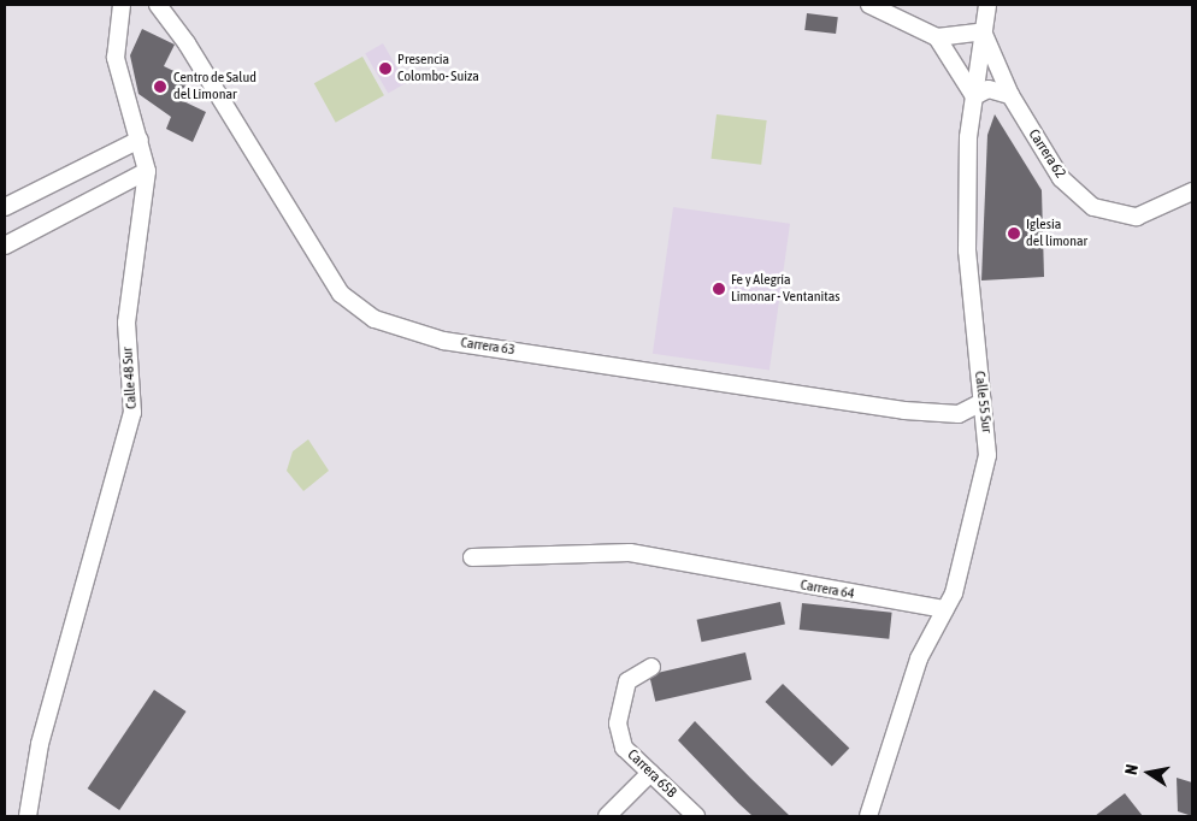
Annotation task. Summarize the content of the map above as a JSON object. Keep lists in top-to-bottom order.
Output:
{
  "streets": {
    "street": [
      "Carrera 62",
      "Carrera 63",
      "Calle 48 Sur",
      "Calle 55 Sur",
      "Carrera 64",
      "Carrera 65B"
    ]
  },
  "crossings": [
    ["Carrera 62", "Calle 55 Sur"],
    ["Carrera 63", "Calle 55 Sur"],
    ["Calle 55 Sur", "Carrera 64"]
  ],
  "places": [
    "Presencia Colombo- Suiza",
    "Centro de Salud del Limonar",
    "Iglesia del limonar",
    "Fe y Alegría Limonar - Ventanitas"
  ],
  "north": "left"
}
